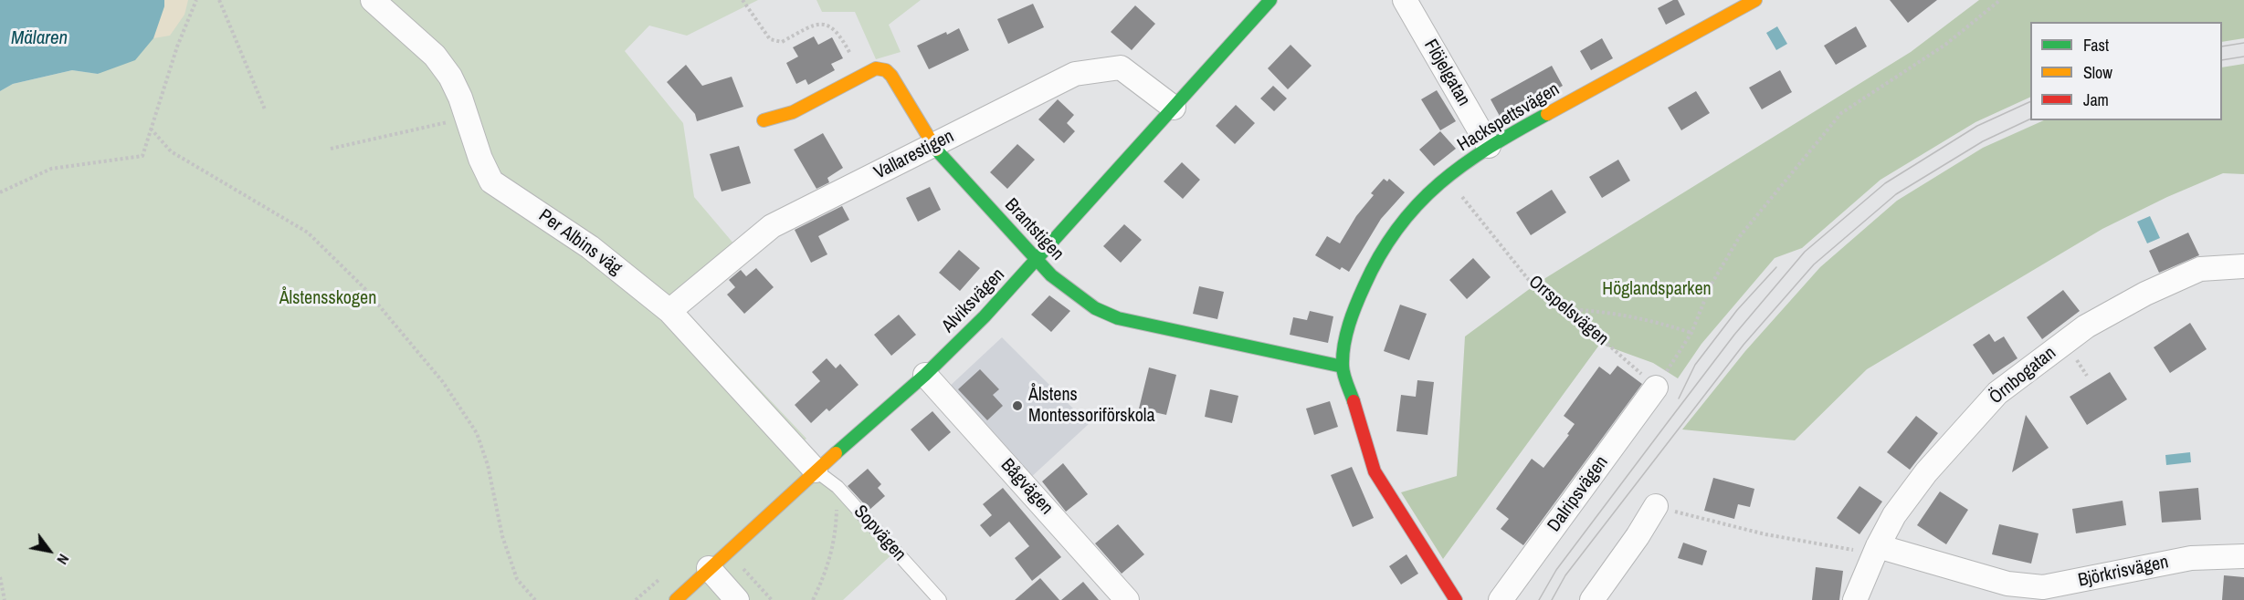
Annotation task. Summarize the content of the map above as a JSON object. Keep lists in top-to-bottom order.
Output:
{
  "streets": {
    "street": [
      "Flöjelgatan",
      "Hackspettsvägen",
      "Vallarestigen",
      "Brantstigen",
      "Per Albins väg",
      "Alviksvägen",
      "Örnbogatan",
      "Bågvägen",
      "Dalripsvägen",
      "Björkrisvägen"
    ],
    "lane": ["Sopvägen"],
    "path": ["Orrspelsvägen"]
  },
  "crossings": [
    ["Flöjelgatan", "Hackspettsvägen"],
    ["Hackspettsvägen", "Brantstigen"],
    ["Hackspettsvägen", "Orrspelsvägen"],
    ["Vallarestigen", "Brantstigen"],
    ["Vallarestigen", "Per Albins väg"],
    ["Vallarestigen", "Alviksvägen"],
    ["Brantstigen", "Alviksvägen"],
    ["Per Albins väg", "Alviksvägen"],
    ["Per Albins väg", "Sopvägen"],
    ["Alviksvägen", "Bågvägen"],
    ["Alviksvägen", "Sopvägen"],
    ["Orrspelsvägen", "Dalripsvägen"],
    ["Örnbogatan", "Björkrisvägen"]
  ],
  "water": ["Mälaren"],
  "parks": ["Höglandsparken", "Ålstensskogen"],
  "places": ["Ålstens Montessoriförskola"],
  "legend": ["Fast", "Slow", "Jam"],
  "north": "bottom right"
}
